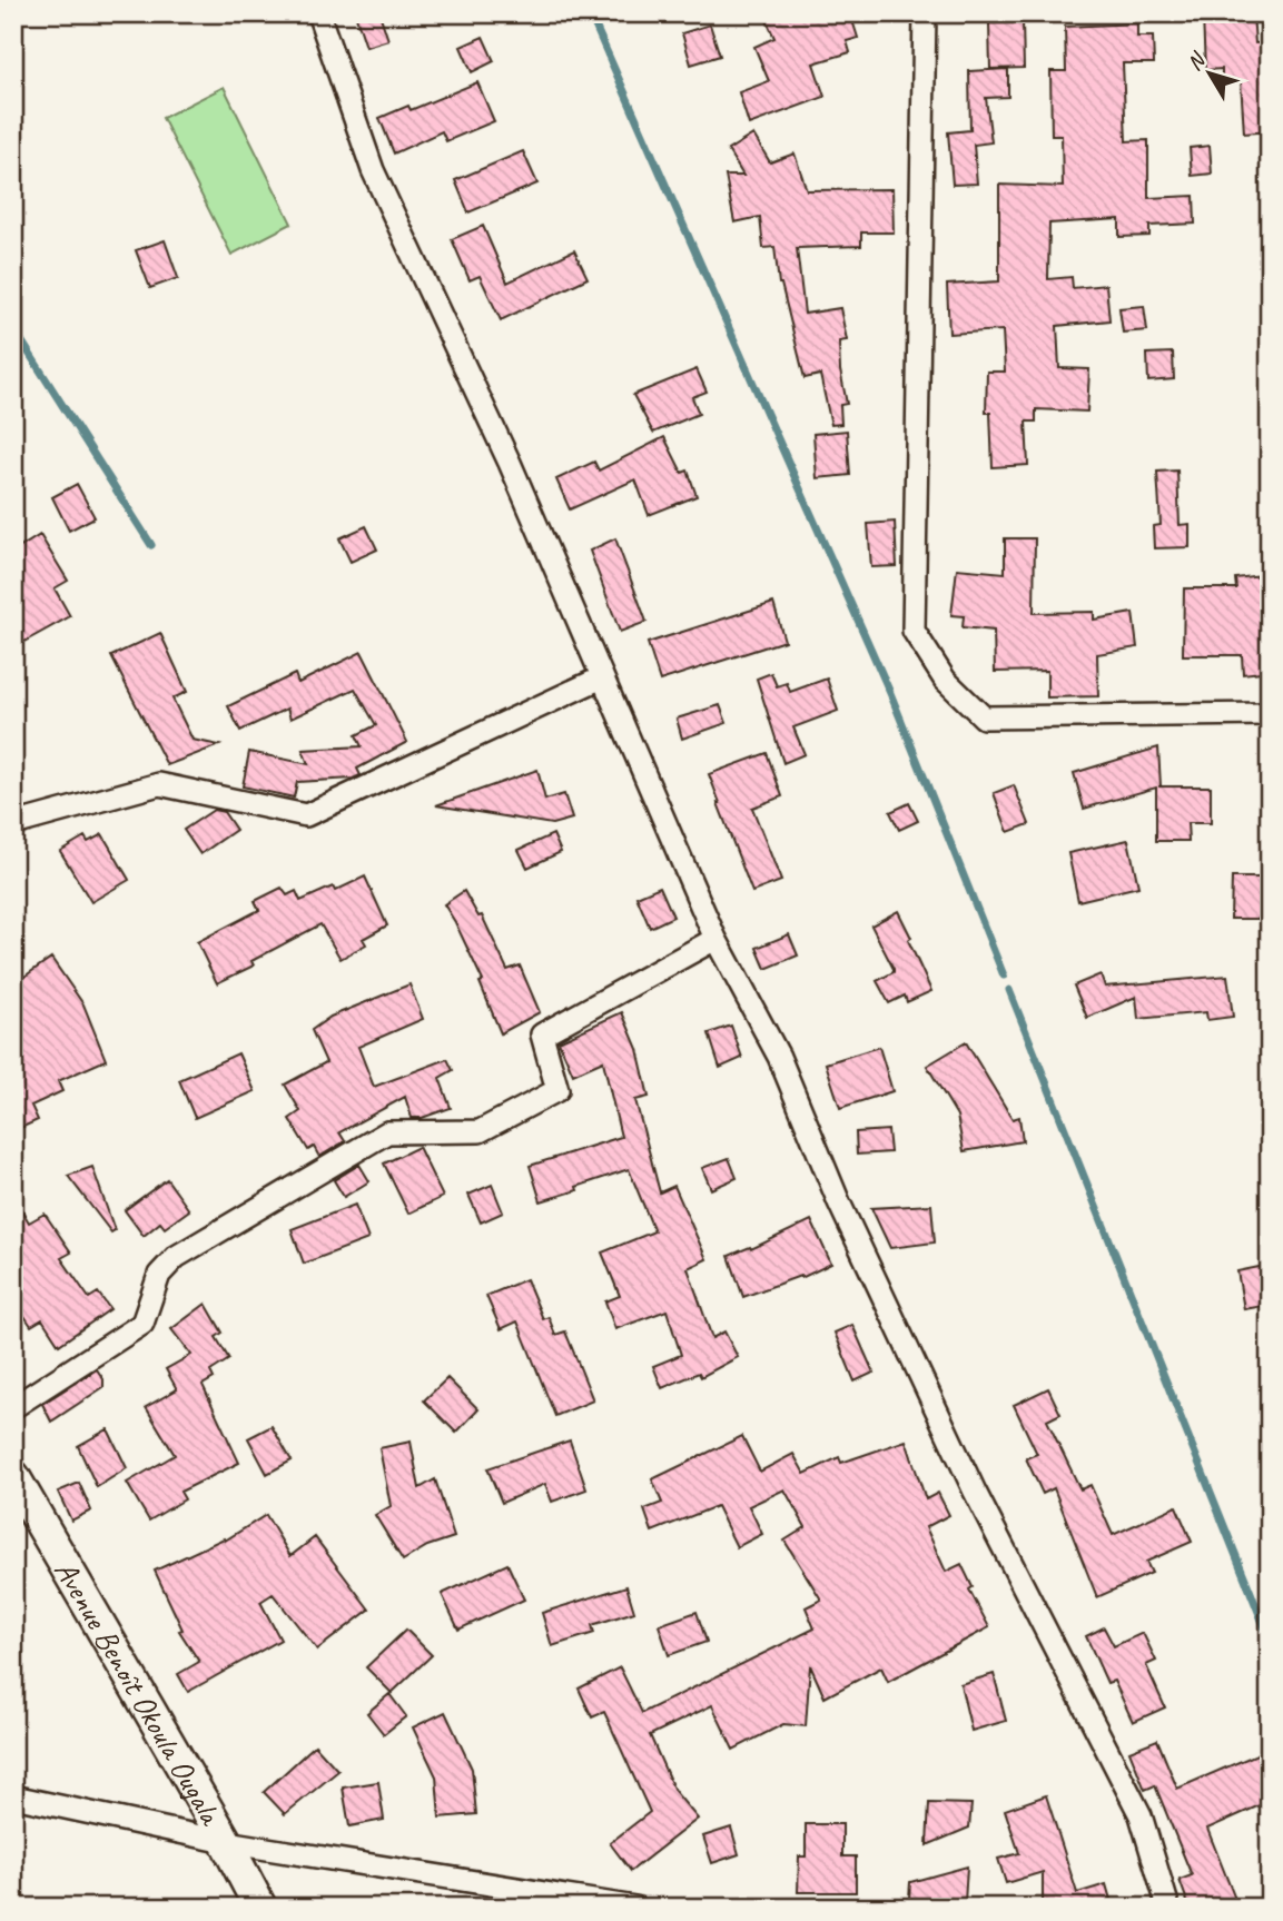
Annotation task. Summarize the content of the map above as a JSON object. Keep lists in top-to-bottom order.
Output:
{
  "streets": {
    "street": ["Avenue Benoît Okoula Ougala"]
  },
  "north": "top left"
}
